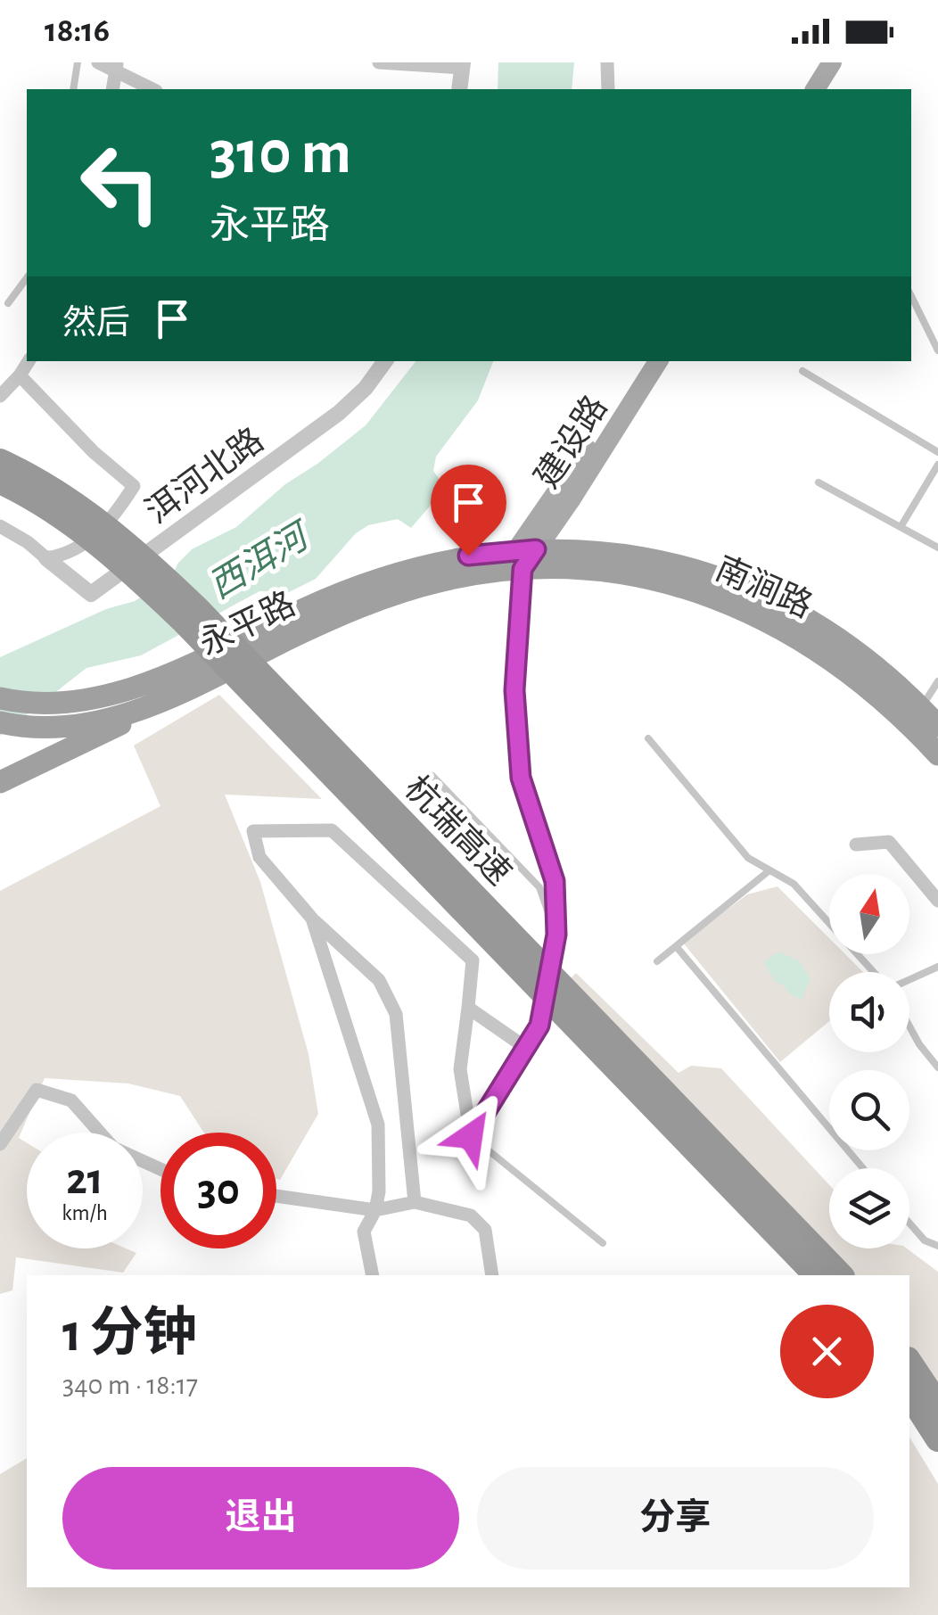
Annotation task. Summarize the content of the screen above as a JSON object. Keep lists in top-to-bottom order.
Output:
{
  "streets": {
    "highway": ["南涧路", "永平路", "杭瑞高速"],
    "main road": ["建设路"],
    "street": ["洱河北路"]
  },
  "crossings": [
    ["建设路", "南涧路"],
    ["建设路", "永平路"],
    ["南涧路", "永平路"]
  ],
  "water": ["西洱河"],
  "north": "top",
  "page": {
    "status": "18:16",
    "turn": ["310 m", "永平路"],
    "then": "然后",
    "speed": "21 km/h",
    "limit": "30",
    "heading": ["1 分钟", "340 m · 18:17"],
    "buttons": ["退出", "分享"]
  }
}
